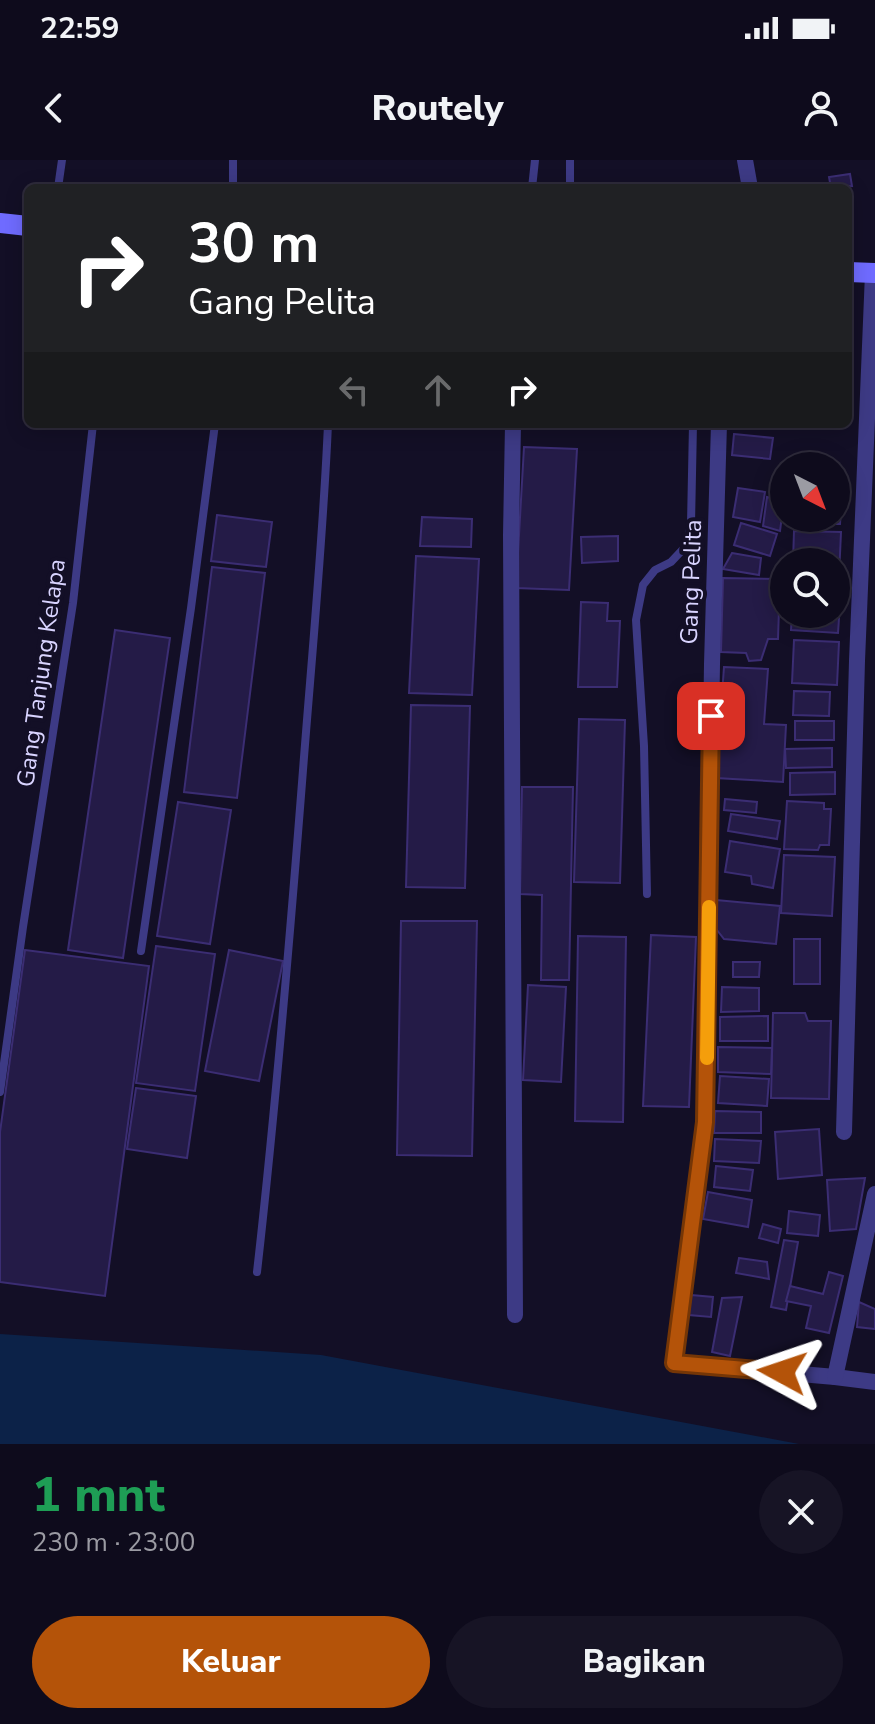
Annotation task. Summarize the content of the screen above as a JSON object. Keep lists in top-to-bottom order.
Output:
{
  "streets": {
    "street": ["Gang Pelita"],
    "lane": ["Gang Tanjung Kelapa"]
  },
  "north": "bottom right",
  "page": {
    "status": "22:59",
    "header": "Routely",
    "turn": ["30 m", "Gang Pelita"],
    "heading": ["1 mnt", "230 m · 23:00"],
    "buttons": ["Keluar", "Bagikan"]
  }
}
